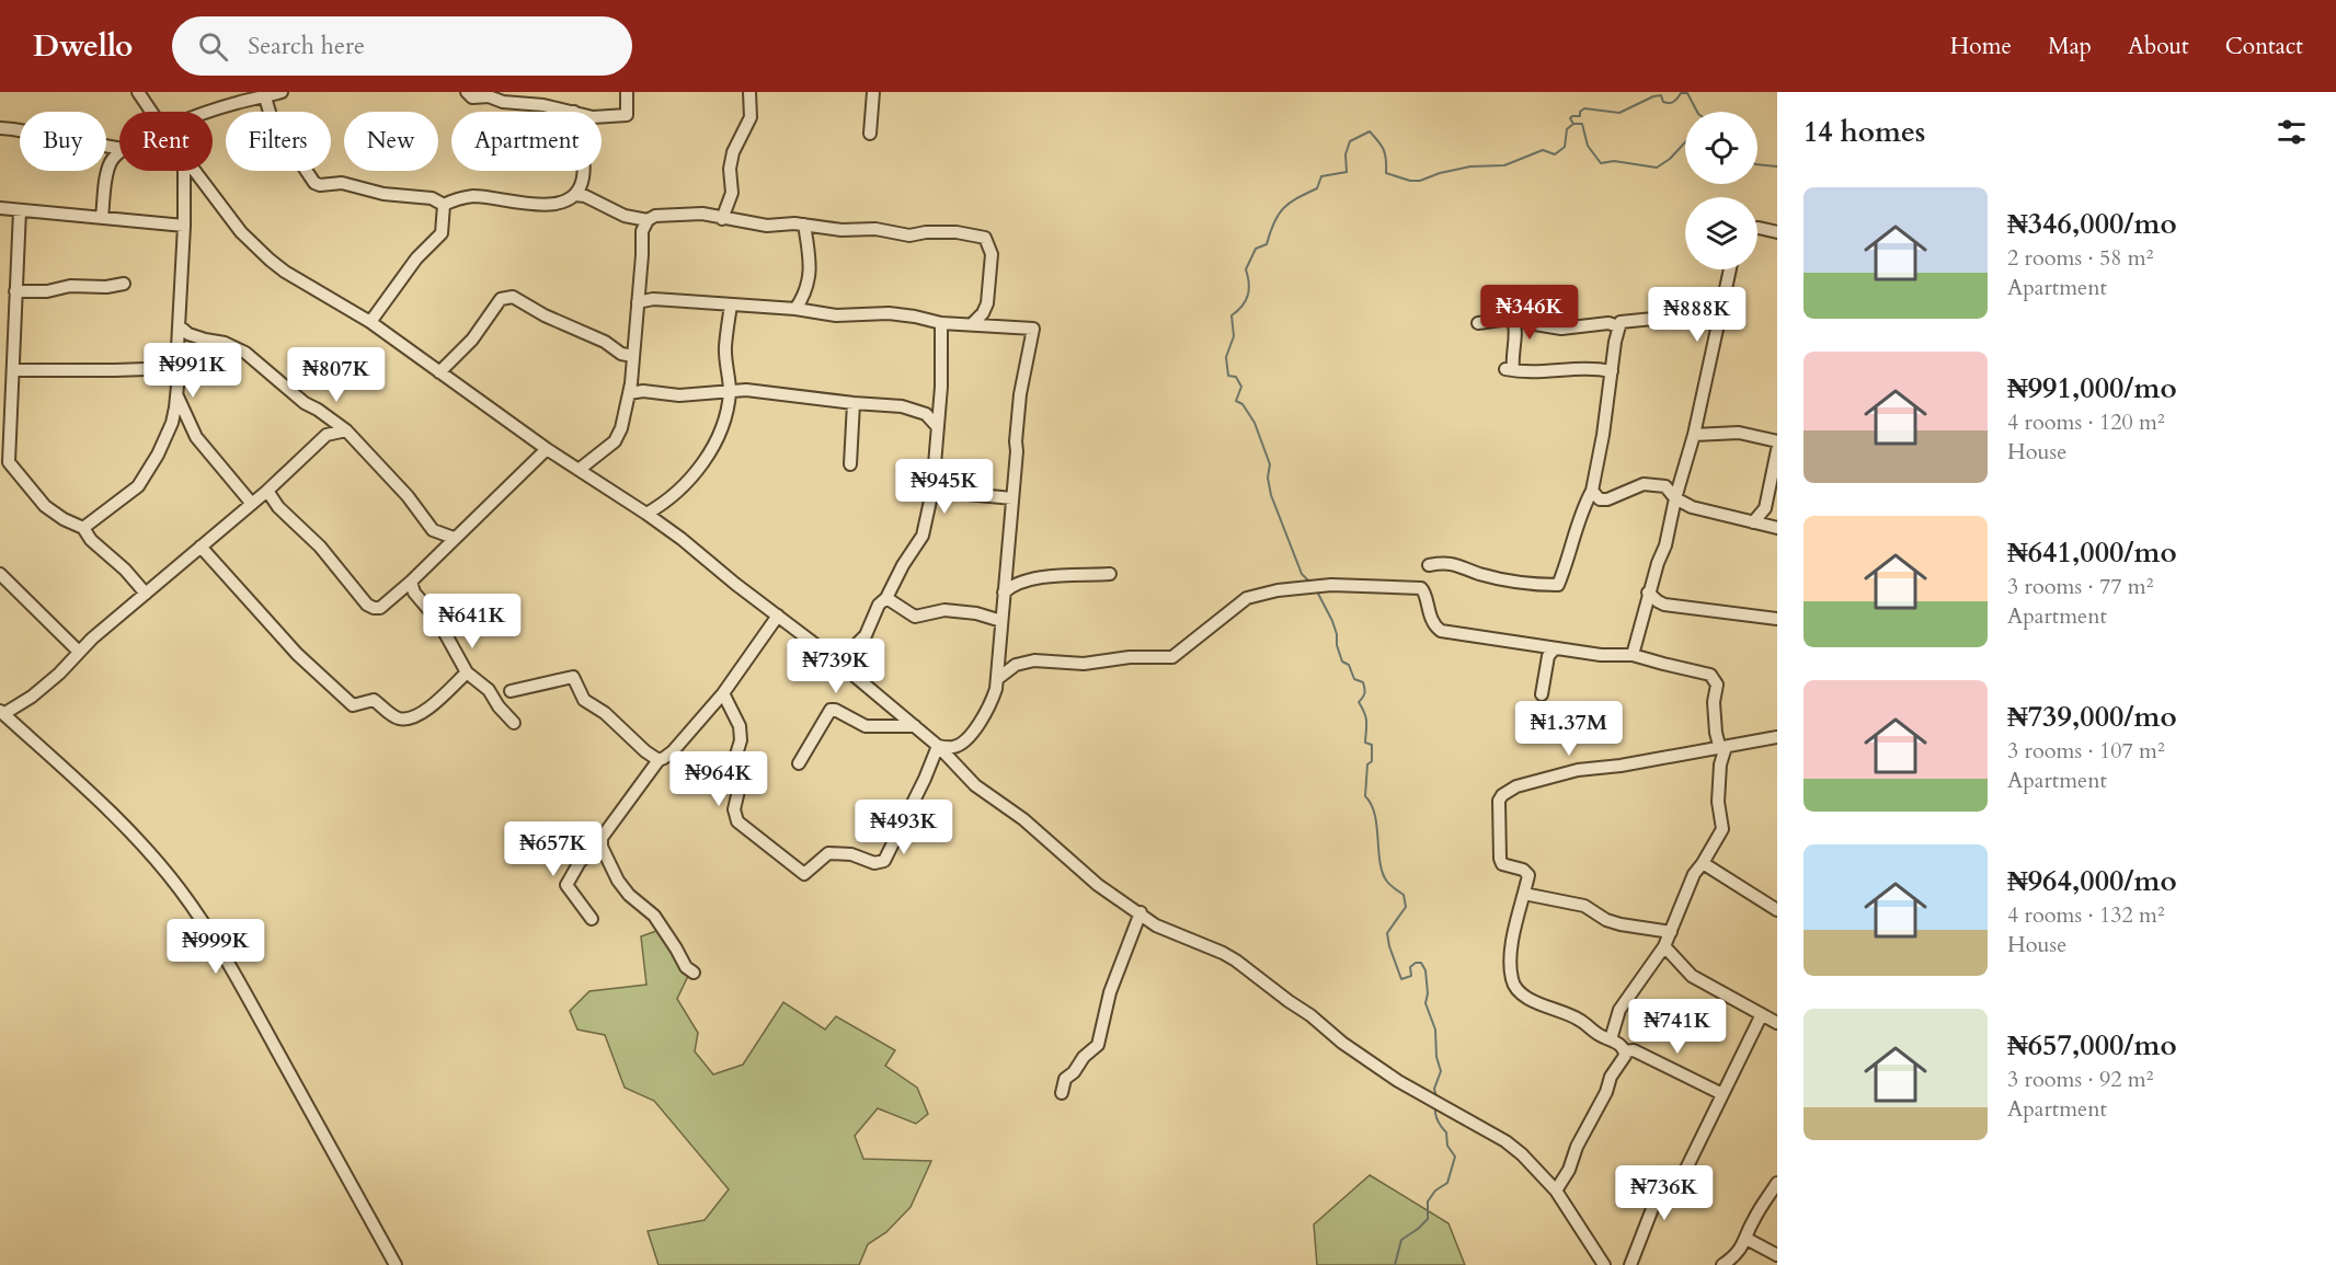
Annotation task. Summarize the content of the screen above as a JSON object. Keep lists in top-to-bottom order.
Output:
{
  "page": {
    "header": "Dwello",
    "search": "Search here",
    "nav": [
      "Home",
      "Map",
      "About",
      "Contact"
    ],
    "heading": "14 homes",
    "chip": [
      "Buy",
      "Rent",
      "Filters",
      "New",
      "Apartment"
    ],
    "list": [
      {
        "name": "₦346,000/mo",
        "note": "2 rooms · 58 m² · Apartment"
      },
      {
        "name": "₦991,000/mo",
        "note": "4 rooms · 120 m² · House"
      },
      {
        "name": "₦641,000/mo",
        "note": "3 rooms · 77 m² · Apartment"
      },
      {
        "name": "₦739,000/mo",
        "note": "3 rooms · 107 m² · Apartment"
      },
      {
        "name": "₦964,000/mo",
        "note": "4 rooms · 132 m² · House"
      },
      {
        "name": "₦657,000/mo",
        "note": "3 rooms · 92 m² · Apartment"
      }
    ],
    "price": [
      "₦346K",
      "₦888K",
      "₦991K",
      "₦807K",
      "₦945K",
      "₦641K",
      "₦739K",
      "₦1.37M",
      "₦964K",
      "₦493K",
      "₦657K",
      "₦999K",
      "₦741K",
      "₦736K"
    ]
  }
}
